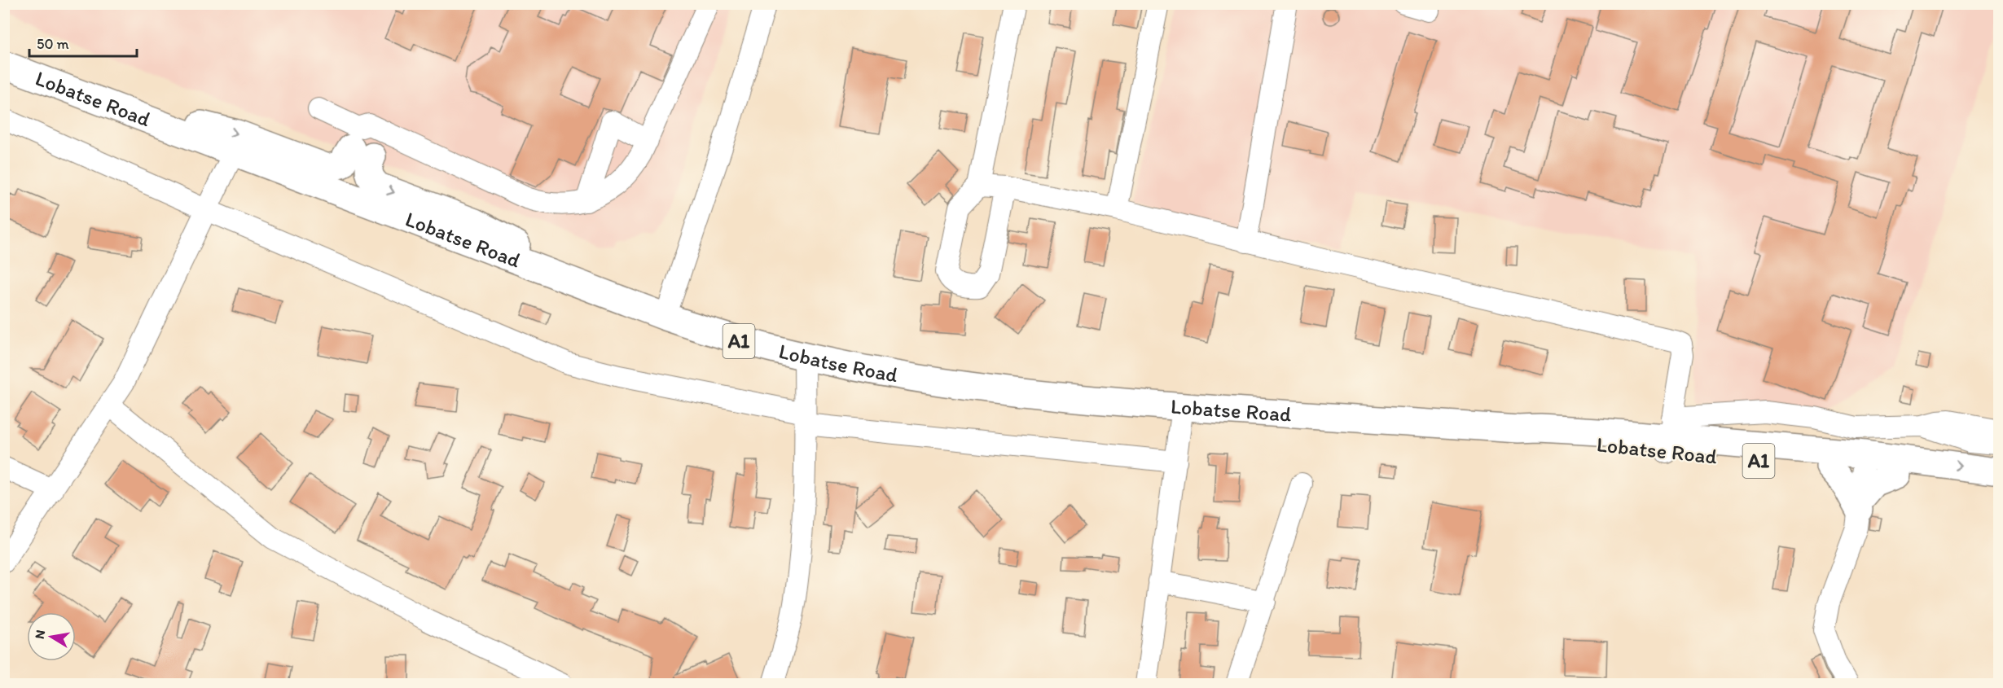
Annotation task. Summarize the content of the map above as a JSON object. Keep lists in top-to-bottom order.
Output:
{
  "streets": {
    "highway": ["Lobatse Road", "A1"]
  },
  "scale_bar": "50 m",
  "north": "left"
}
